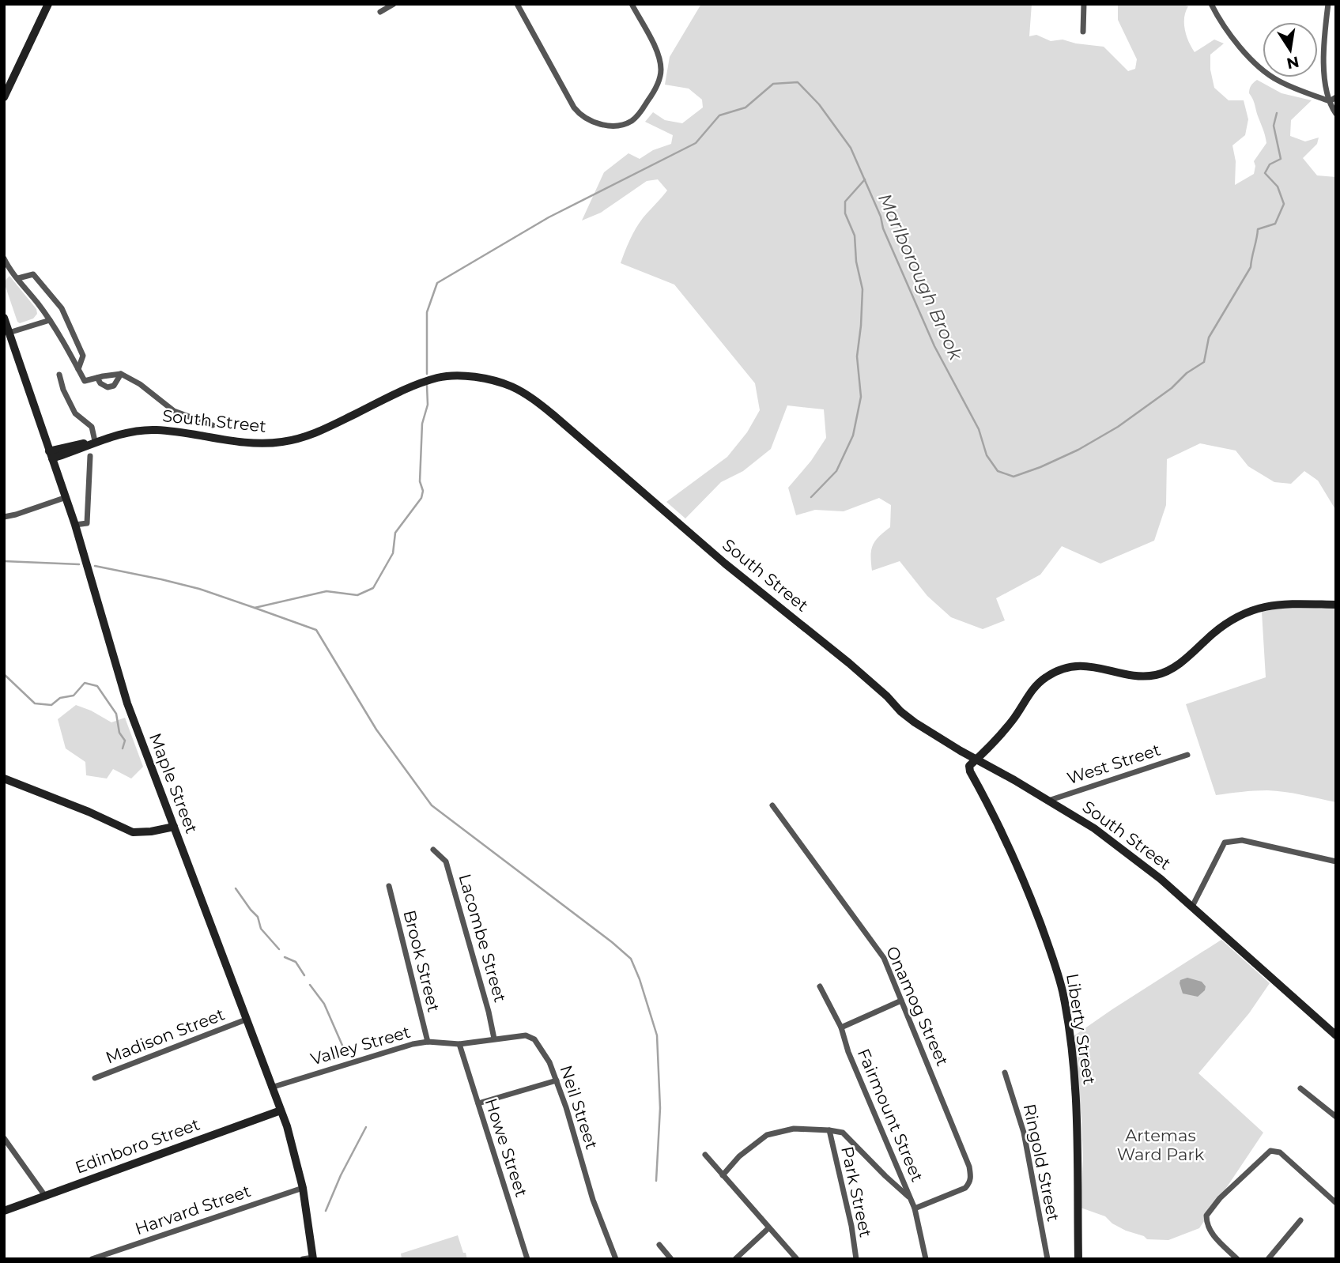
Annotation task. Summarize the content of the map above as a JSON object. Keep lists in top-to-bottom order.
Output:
{
  "streets": {
    "main road": [
      "South Street",
      "Maple Street",
      "Liberty Street",
      "Edinboro Street"
    ],
    "street": [
      "West Street",
      "Lacombe Street",
      "Brook Street",
      "Onamog Street",
      "Madison Street",
      "Valley Street",
      "Neil Street",
      "Fairmount Street",
      "Howe Street",
      "Ringold Street",
      "Park Street",
      "Harvard Street"
    ]
  },
  "crossings": [
    ["South Street", "West Street"],
    ["South Street", "Maple Street"],
    ["South Street", "Liberty Street"],
    ["Maple Street", "Madison Street"],
    ["Maple Street", "Valley Street"],
    ["Maple Street", "Edinboro Street"],
    ["Maple Street", "Harvard Street"],
    ["Lacombe Street", "Neil Street"],
    ["Brook Street", "Valley Street"],
    ["Onamog Street", "Fairmount Street"],
    ["Valley Street", "Neil Street"],
    ["Valley Street", "Howe Street"],
    ["Neil Street", "Howe Street"]
  ],
  "water": ["Marlborough Brook"],
  "parks": ["Artemas Ward Park"],
  "north": "bottom"
}
